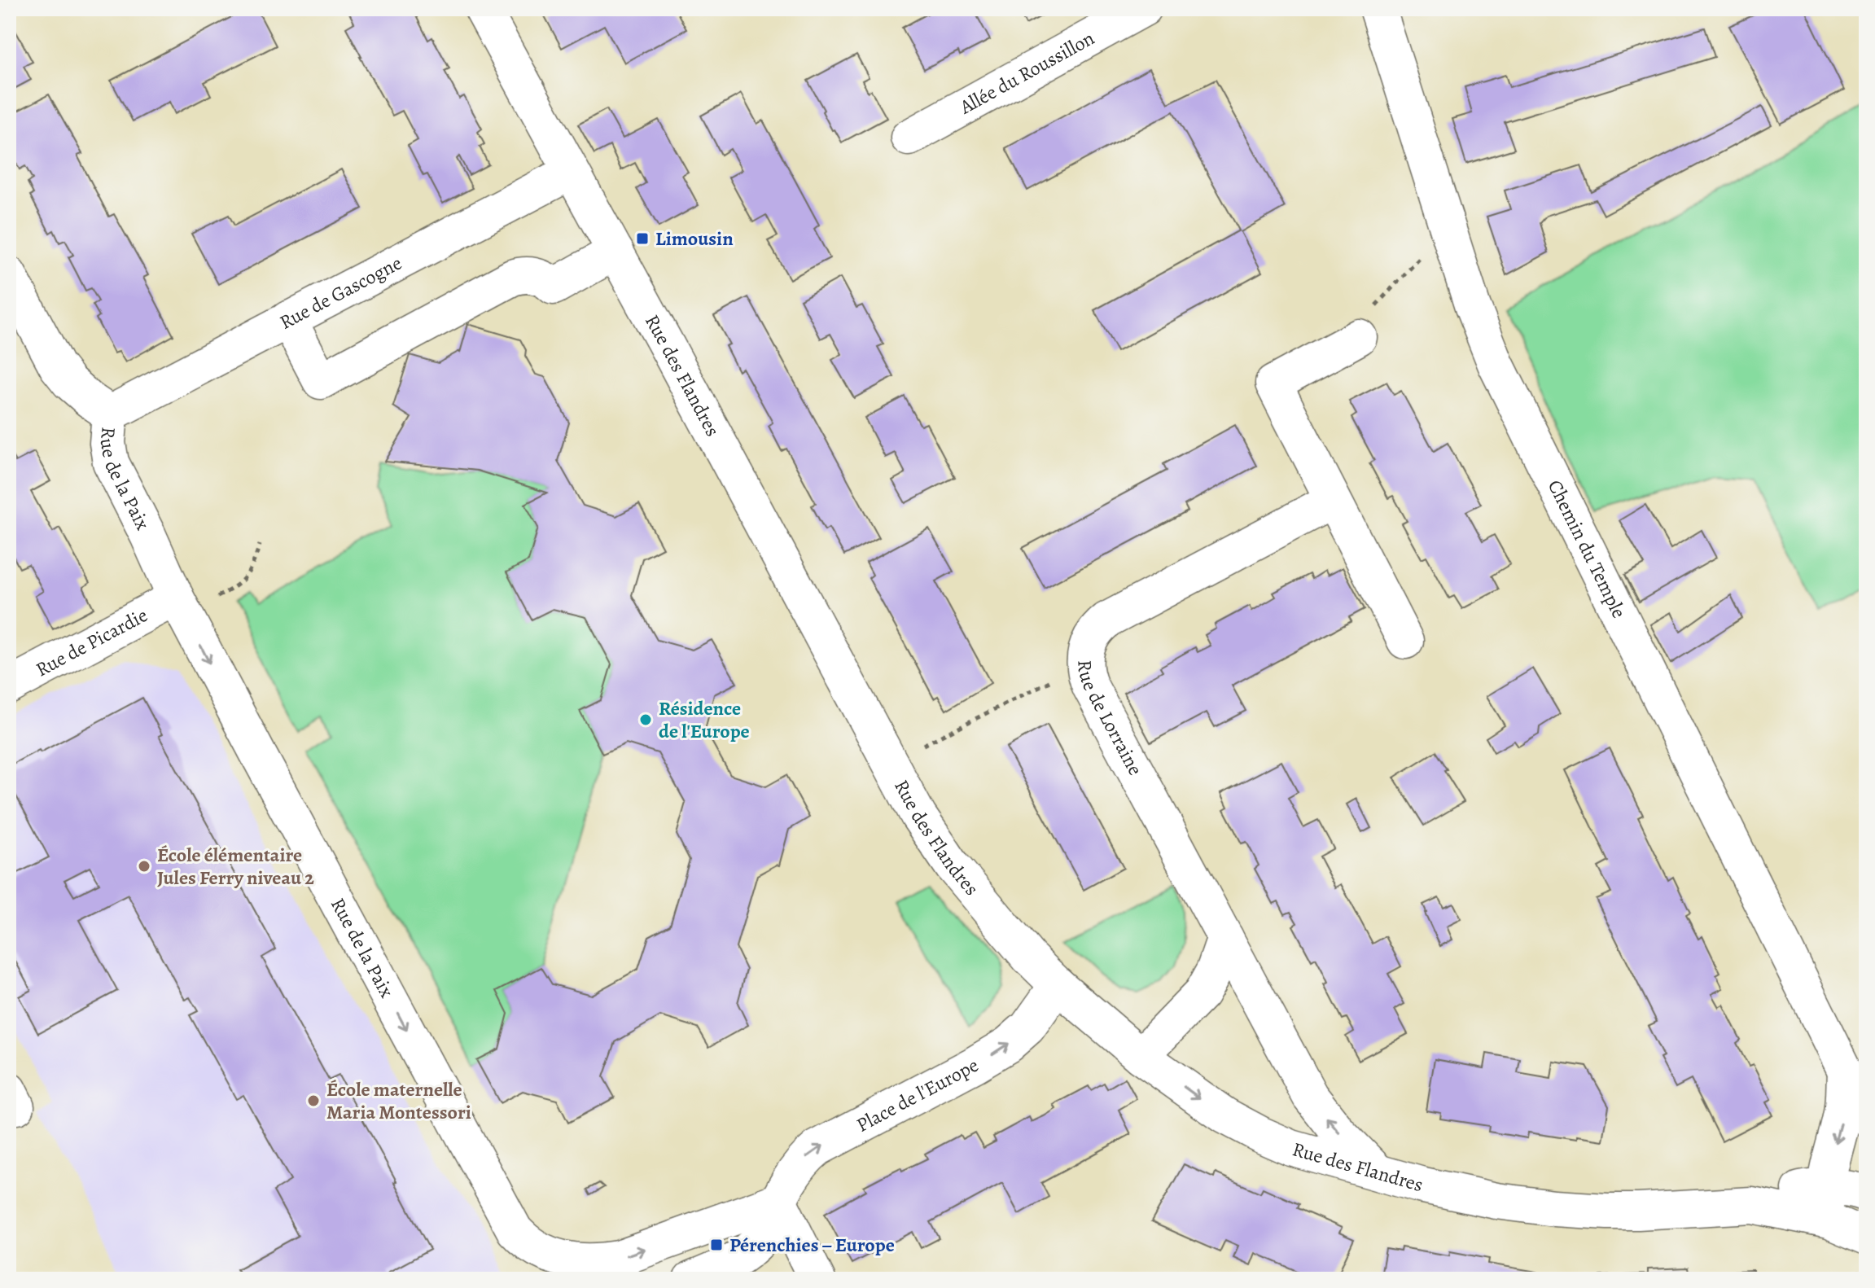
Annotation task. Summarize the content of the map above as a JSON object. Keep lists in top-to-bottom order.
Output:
{
  "streets": {
    "street": [
      "Allée du Roussillon",
      "Rue de Gascogne",
      "Rue des Flandres",
      "Rue de la Paix",
      "Chemin du Temple",
      "Rue de Picardie",
      "Rue de Lorraine",
      "Place de l'Europe"
    ]
  },
  "crossings": [
    ["Rue de Gascogne", "Rue des Flandres"],
    ["Rue de Gascogne", "Rue de la Paix"],
    ["Rue des Flandres", "Chemin du Temple"],
    ["Rue des Flandres", "Rue de Lorraine"],
    ["Rue des Flandres", "Place de l'Europe"],
    ["Rue de la Paix", "Rue de Picardie"],
    ["Rue de la Paix", "Place de l'Europe"]
  ],
  "one_way": ["Rue de la Paix", "Place de l'Europe"],
  "places": {
    "transit": ["Limousin", "Pérenchies – Europe"],
    "other": ["Résidence de l'Europe", "École élémentaire Jules Ferry niveau 2", "École maternelle Maria Montessori"]
  }
}
